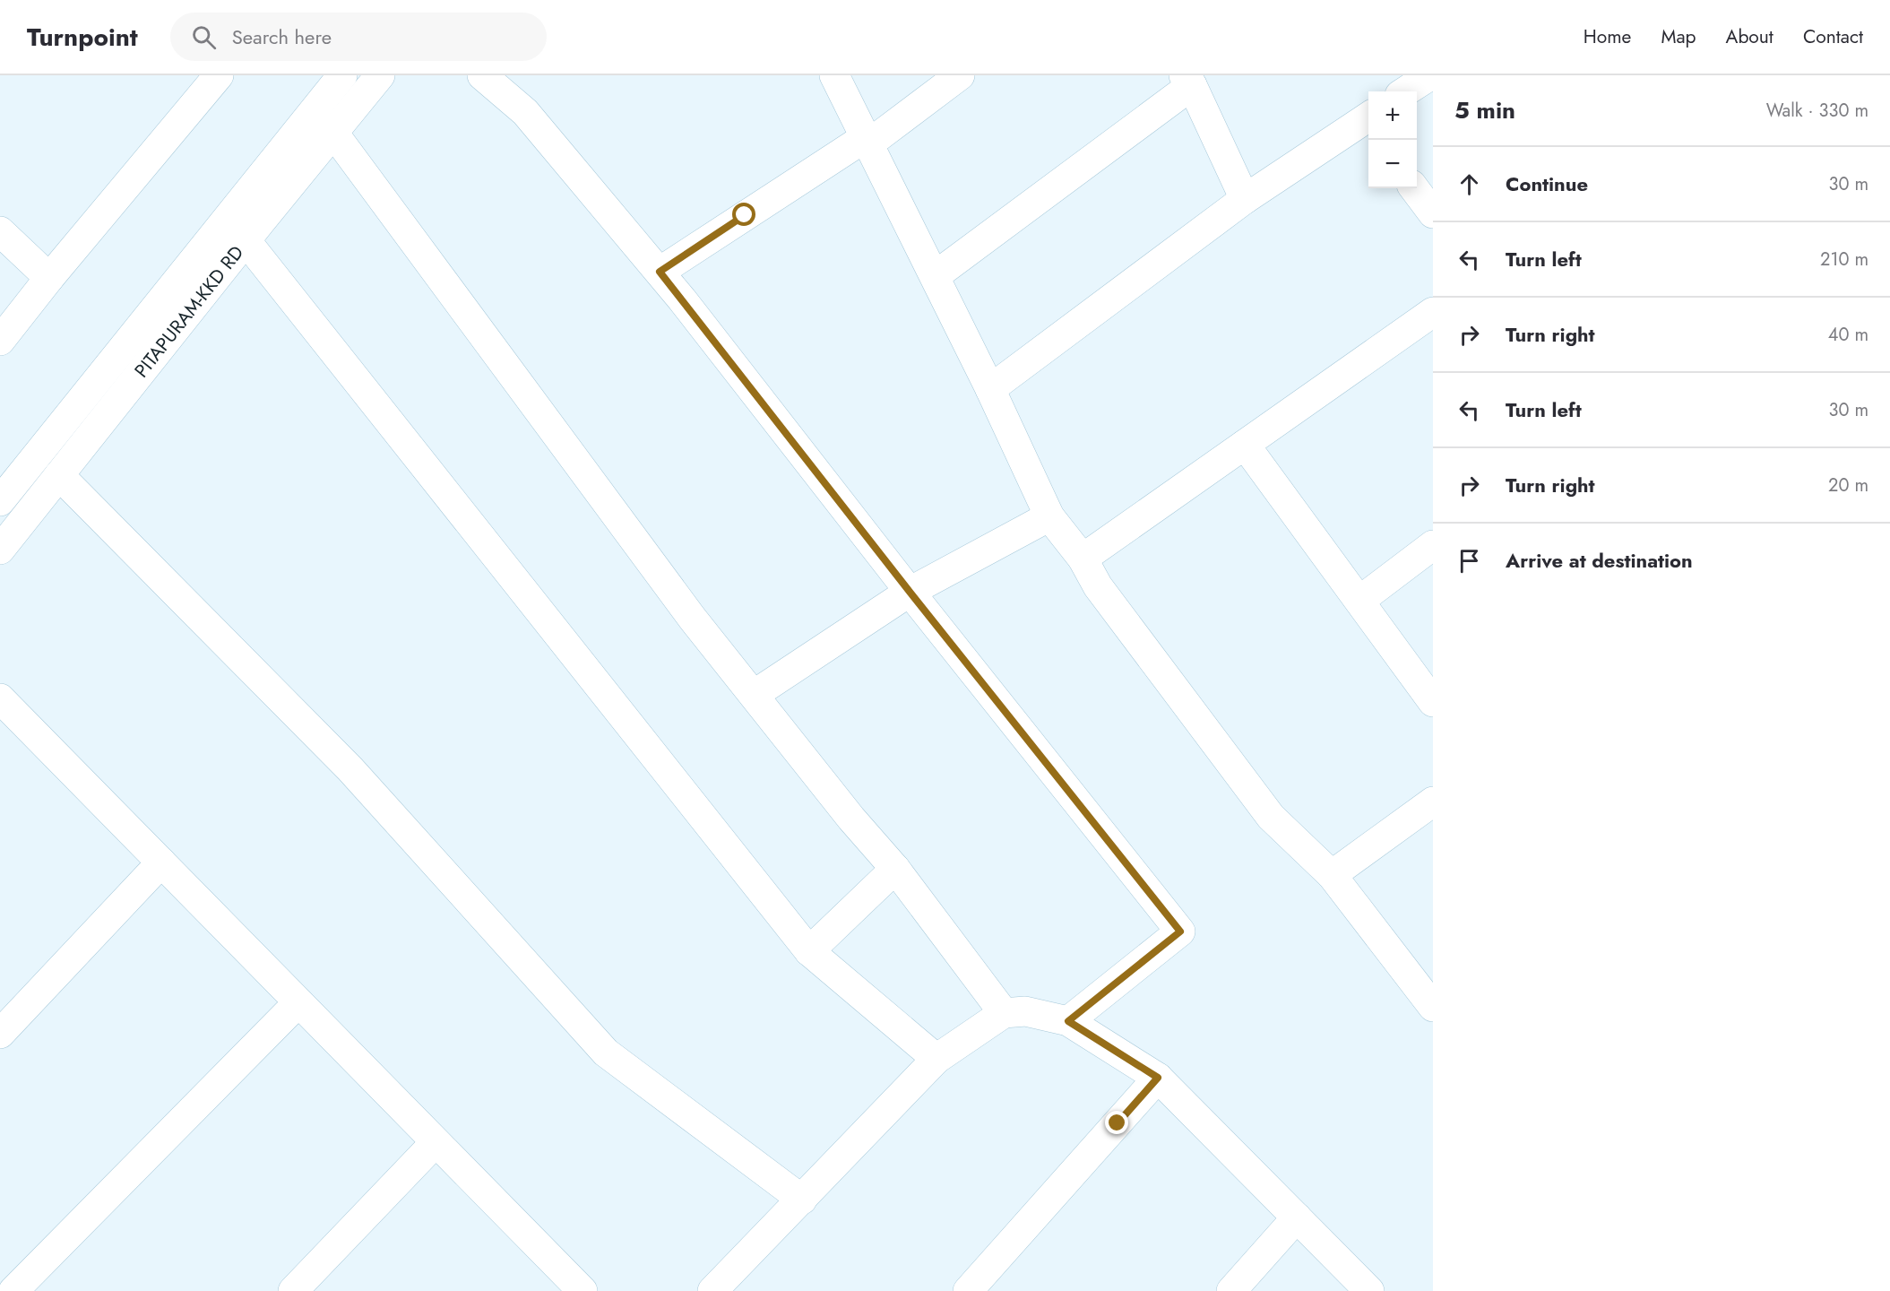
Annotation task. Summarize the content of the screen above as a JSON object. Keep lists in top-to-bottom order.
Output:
{
  "streets": {
    "main road": ["PITAPURAM-KKD RD"]
  },
  "page": {
    "header": "Turnpoint",
    "search": "Search here",
    "nav": [
      "Home",
      "Map",
      "About",
      "Contact"
    ],
    "heading": ["5 min", "Walk · 330 m"],
    "map_buttons": ["+", "−"],
    "list": [
      ["Continue", "30 m"],
      ["Turn left", "210 m"],
      ["Turn right", "40 m"],
      ["Turn left", "30 m"],
      ["Turn right", "20 m"],
      "Arrive at destination"
    ]
  }
}
